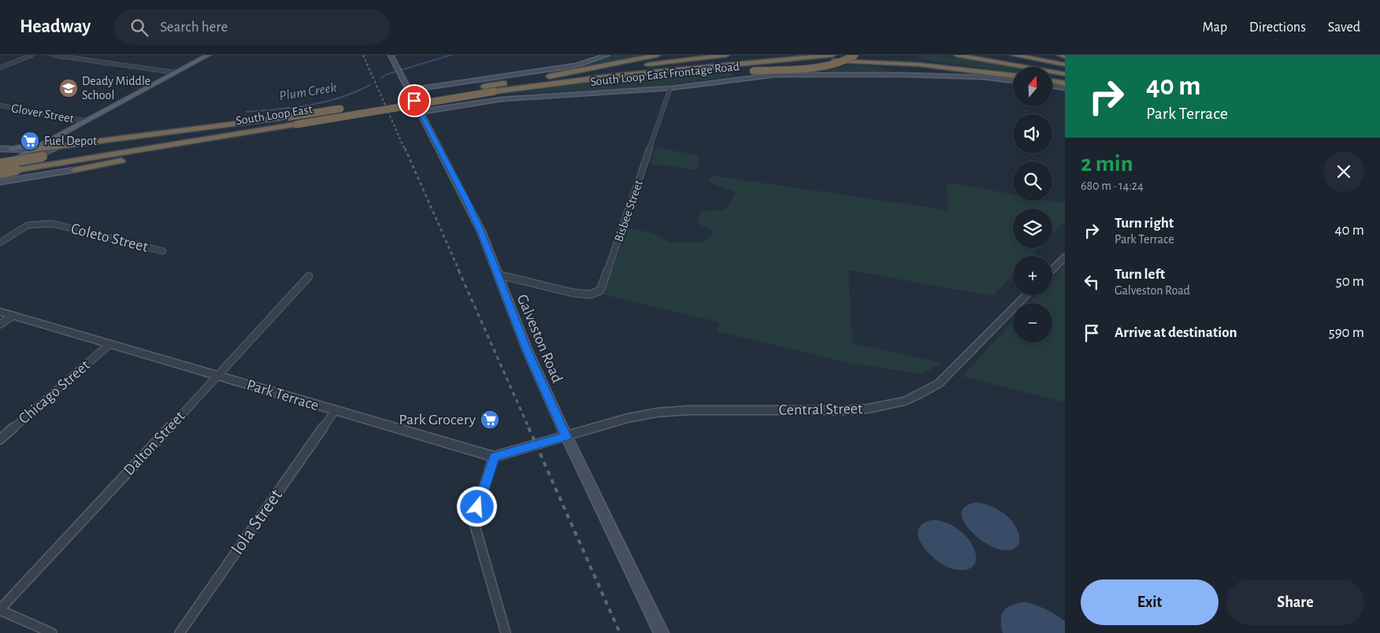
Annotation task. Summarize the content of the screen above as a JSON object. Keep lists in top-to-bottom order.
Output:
{
  "streets": {
    "highway": ["South Loop East"],
    "main road": ["South Loop East Frontage Road", "Galveston Road"],
    "street": [
      "Glover Street",
      "Bisbee Street",
      "Coleto Street",
      "Chicago Street",
      "Park Terrace",
      "Central Street",
      "Dalton Street",
      "Iola Street"
    ]
  },
  "crossings": [
    ["South Loop East Frontage Road", "Bisbee Street"],
    ["South Loop East Frontage Road", "Galveston Road"],
    ["Bisbee Street", "Galveston Road"],
    ["Galveston Road", "Central Street"],
    ["Chicago Street", "Park Terrace"],
    ["Park Terrace", "Dalton Street"],
    ["Park Terrace", "Iola Street"]
  ],
  "water": ["Plum Creek"],
  "places": {
    "school or university": ["Deady Middle School"],
    "supermarket": ["Fuel Depot", "Park Grocery"]
  },
  "north": "top",
  "page": {
    "header": "Headway",
    "search": "Search here",
    "nav": ["Map", "Directions", "Saved"],
    "turn": ["40 m", "Park Terrace"],
    "map_buttons": ["+", "−"],
    "heading": ["2 min", "680 m · 14:24"],
    "list": [
      {
        "name": "Turn right",
        "note": "Park Terrace",
        "value": "40 m"
      },
      {
        "name": "Turn left",
        "note": "Galveston Road",
        "value": "50 m"
      },
      {
        "name": "Arrive at destination",
        "value": "590 m"
      }
    ],
    "buttons": ["Exit", "Share"]
  }
}
